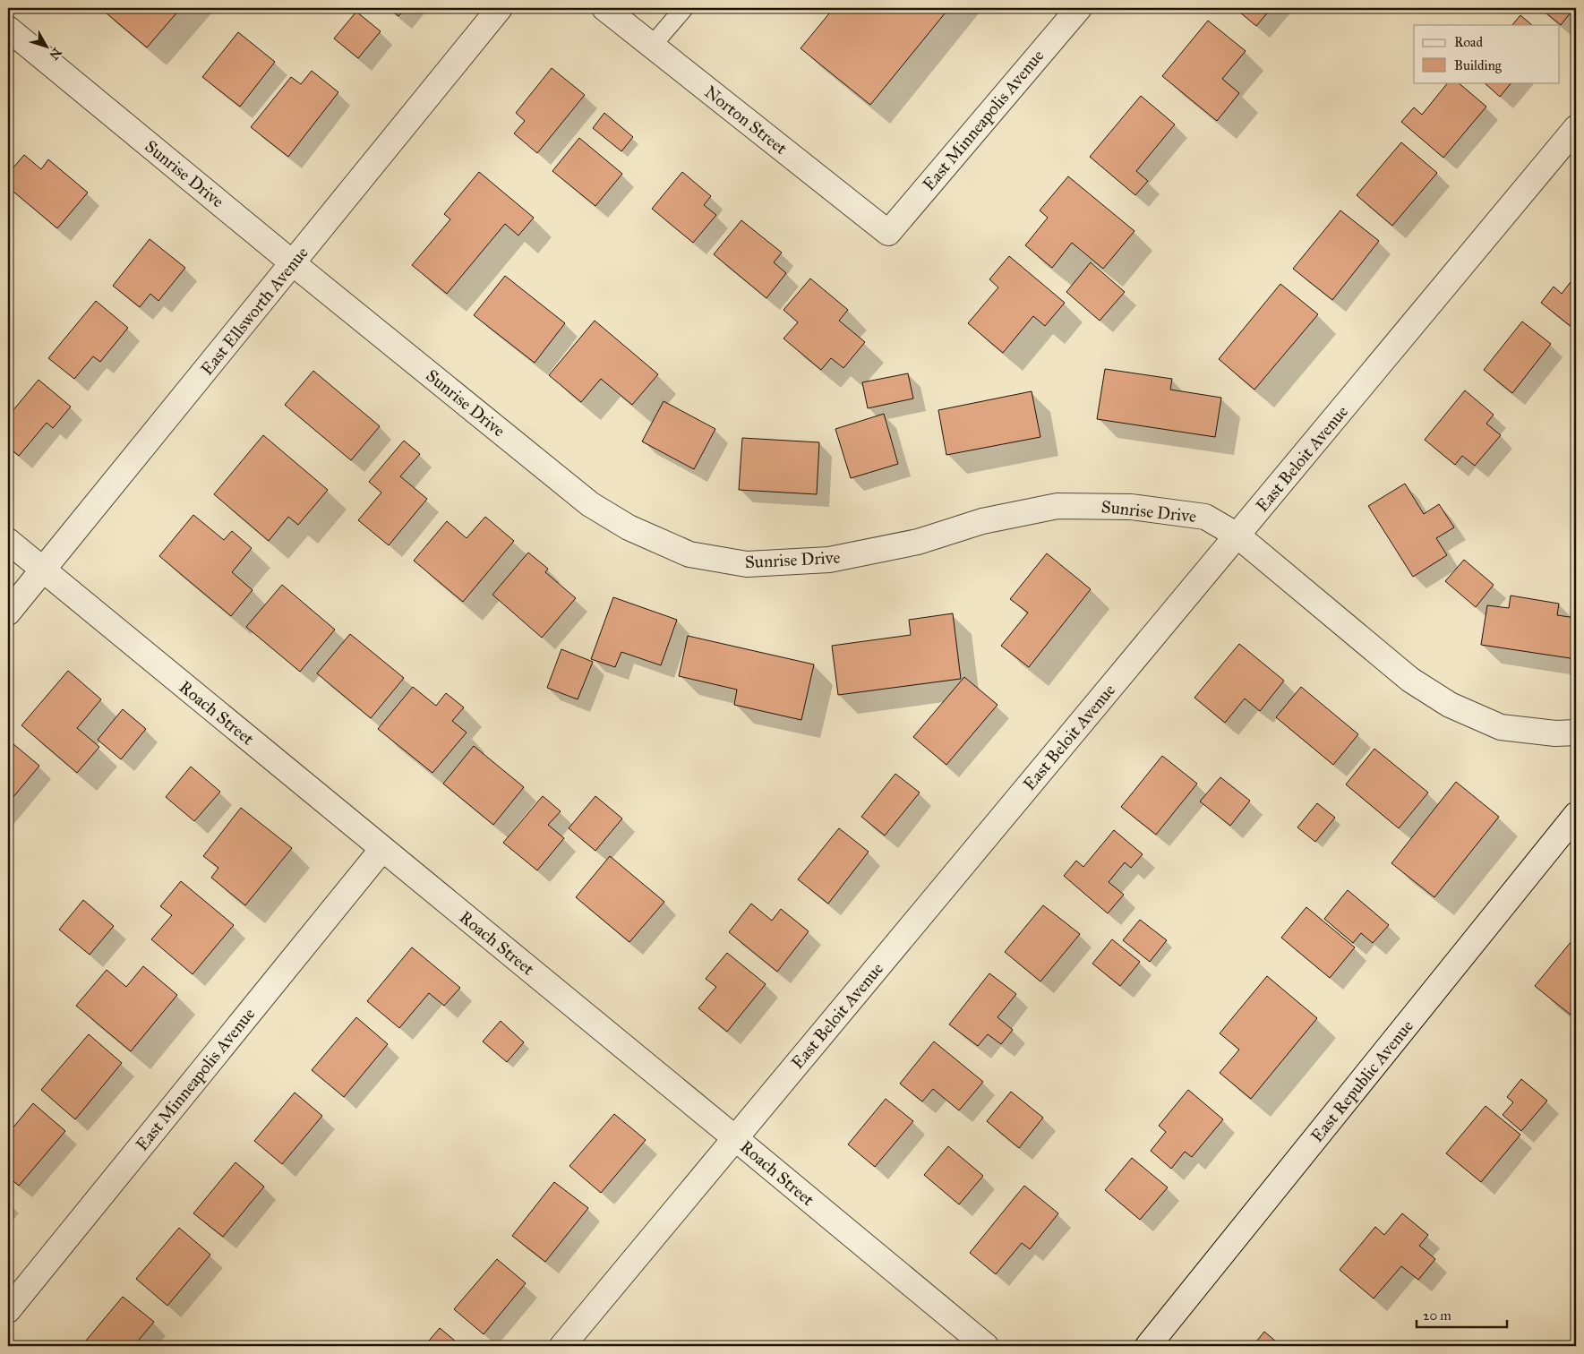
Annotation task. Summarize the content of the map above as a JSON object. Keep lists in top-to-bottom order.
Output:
{
  "streets": {
    "street": [
      "Norton Street",
      "East Minneapolis Avenue",
      "Sunrise Drive",
      "East Ellsworth Avenue",
      "East Beloit Avenue",
      "Roach Street",
      "East Republic Avenue"
    ]
  },
  "crossings": [
    ["Norton Street", "East Minneapolis Avenue"],
    ["East Minneapolis Avenue", "Roach Street"],
    ["Sunrise Drive", "East Ellsworth Avenue"],
    ["Sunrise Drive", "East Beloit Avenue"],
    ["East Ellsworth Avenue", "Roach Street"],
    ["East Beloit Avenue", "Roach Street"]
  ],
  "legend": ["Road", "Building"],
  "scale_bar": "20 m",
  "north": "bottom right"
}
